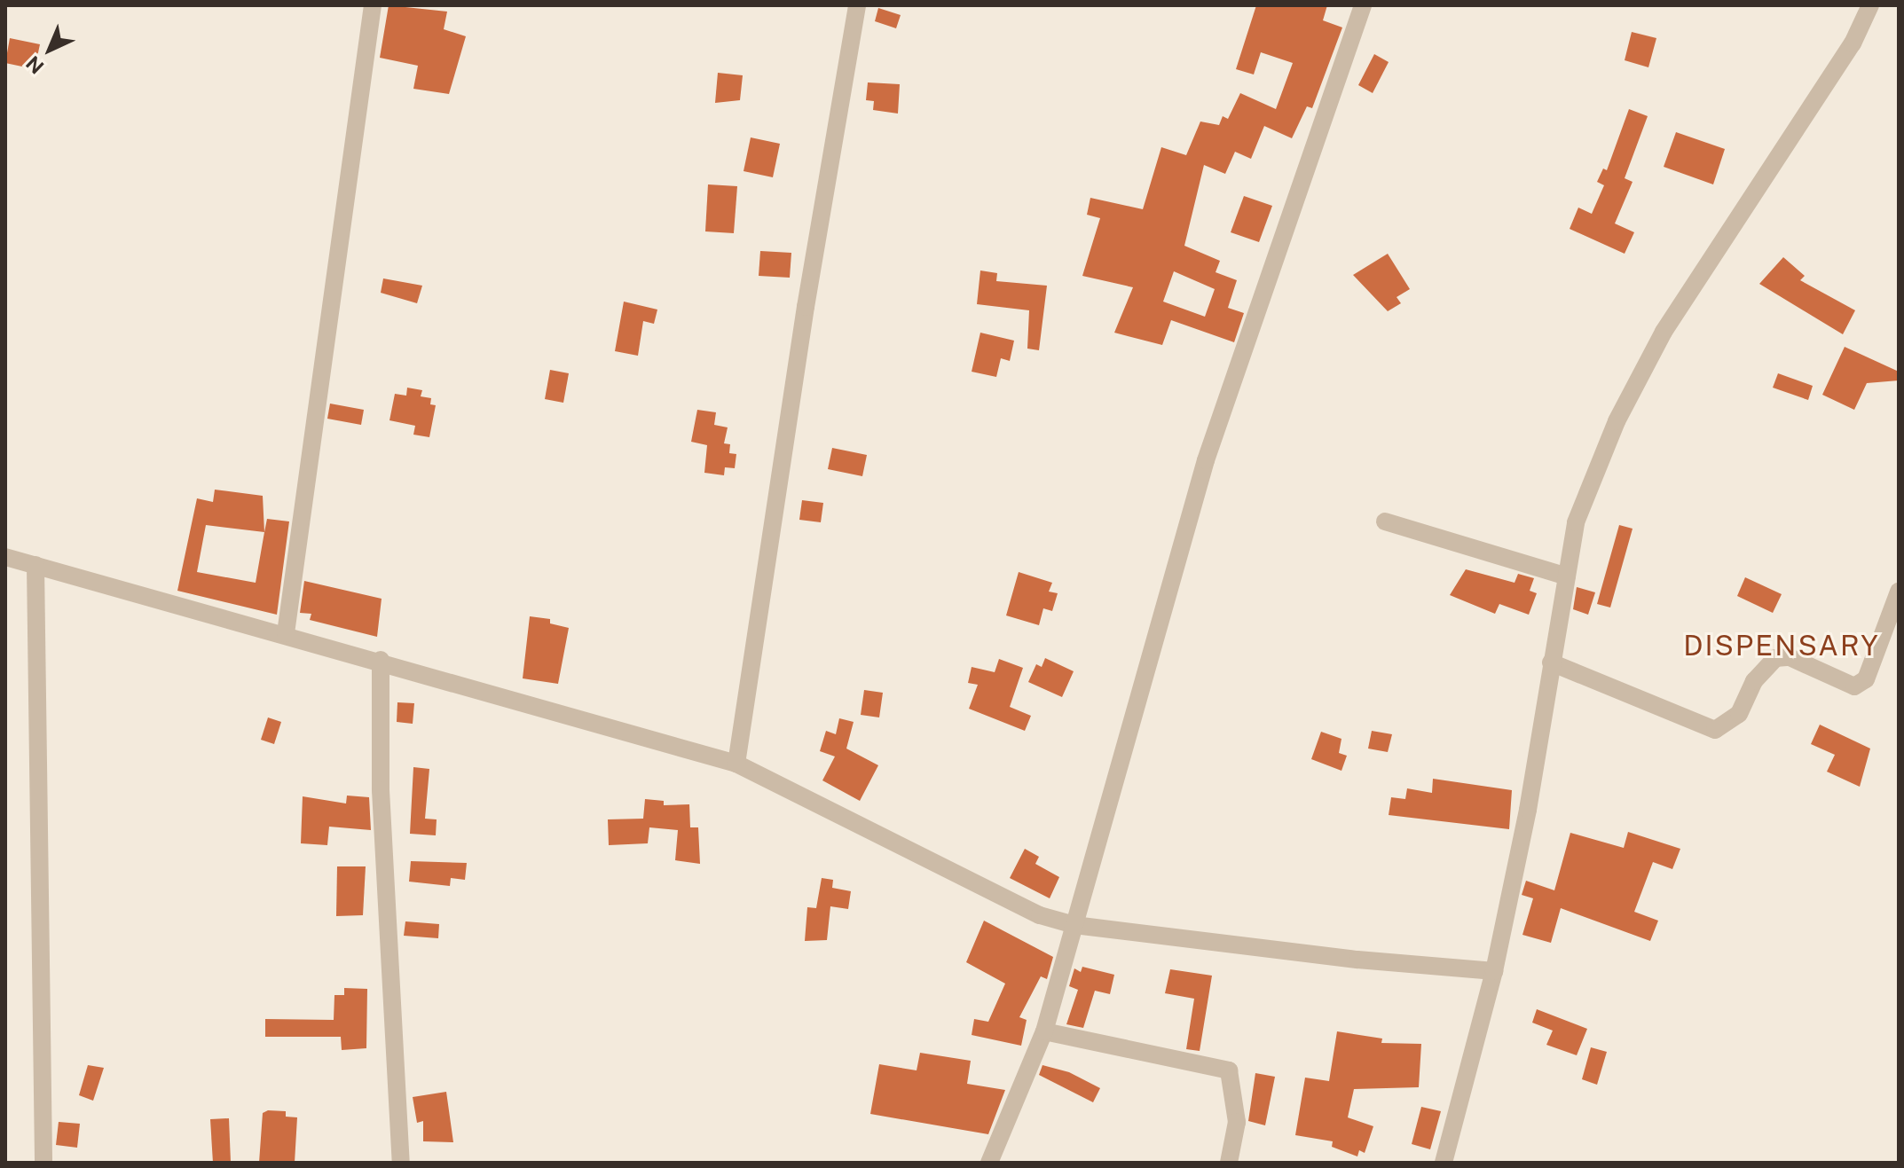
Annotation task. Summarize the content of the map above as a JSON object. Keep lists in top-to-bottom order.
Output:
{
  "districts": ["DISPENSARY"],
  "north": "bottom left"
}
